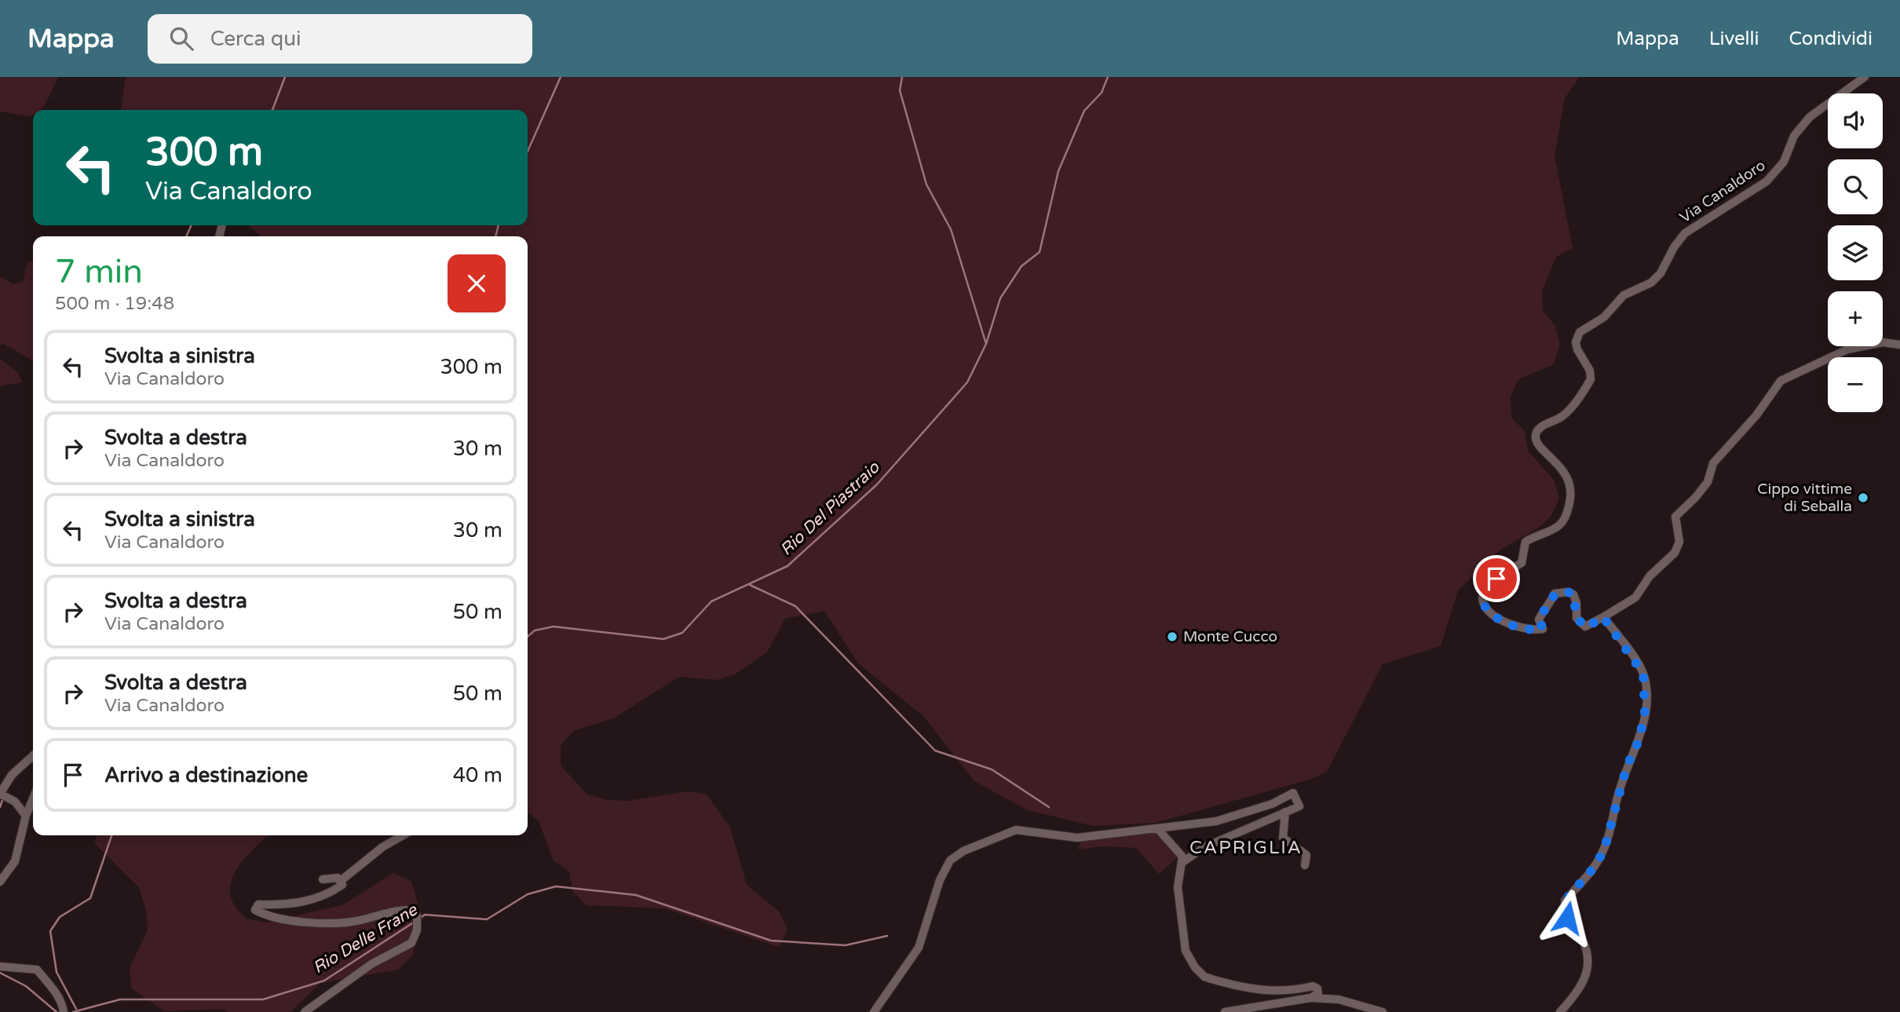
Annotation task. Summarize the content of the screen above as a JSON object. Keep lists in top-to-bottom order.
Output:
{
  "streets": {
    "street": ["Via Canaldoro"]
  },
  "districts": ["CAPRIGLIA"],
  "water": ["Rio Del Piastraio", "Rio Delle Frane"],
  "places": ["Cippo vittime di Seballa", "Monte Cucco"],
  "page": {
    "header": "Mappa",
    "search": "Cerca qui",
    "nav": ["Mappa", "Livelli", "Condividi"],
    "map_buttons": ["+", "−"],
    "turn": ["300 m", "Via Canaldoro"],
    "heading": ["7 min", "500 m · 19:48"],
    "list": [
      {
        "name": "Svolta a sinistra",
        "note": "Via Canaldoro",
        "value": "300 m"
      },
      {
        "name": "Svolta a destra",
        "note": "Via Canaldoro",
        "value": "30 m"
      },
      {
        "name": "Svolta a sinistra",
        "note": "Via Canaldoro",
        "value": "30 m"
      },
      {
        "name": "Svolta a destra",
        "note": "Via Canaldoro",
        "value": "50 m"
      },
      {
        "name": "Svolta a destra",
        "note": "Via Canaldoro",
        "value": "50 m"
      },
      {
        "name": "Arrivo a destinazione",
        "value": "40 m"
      }
    ]
  }
}
